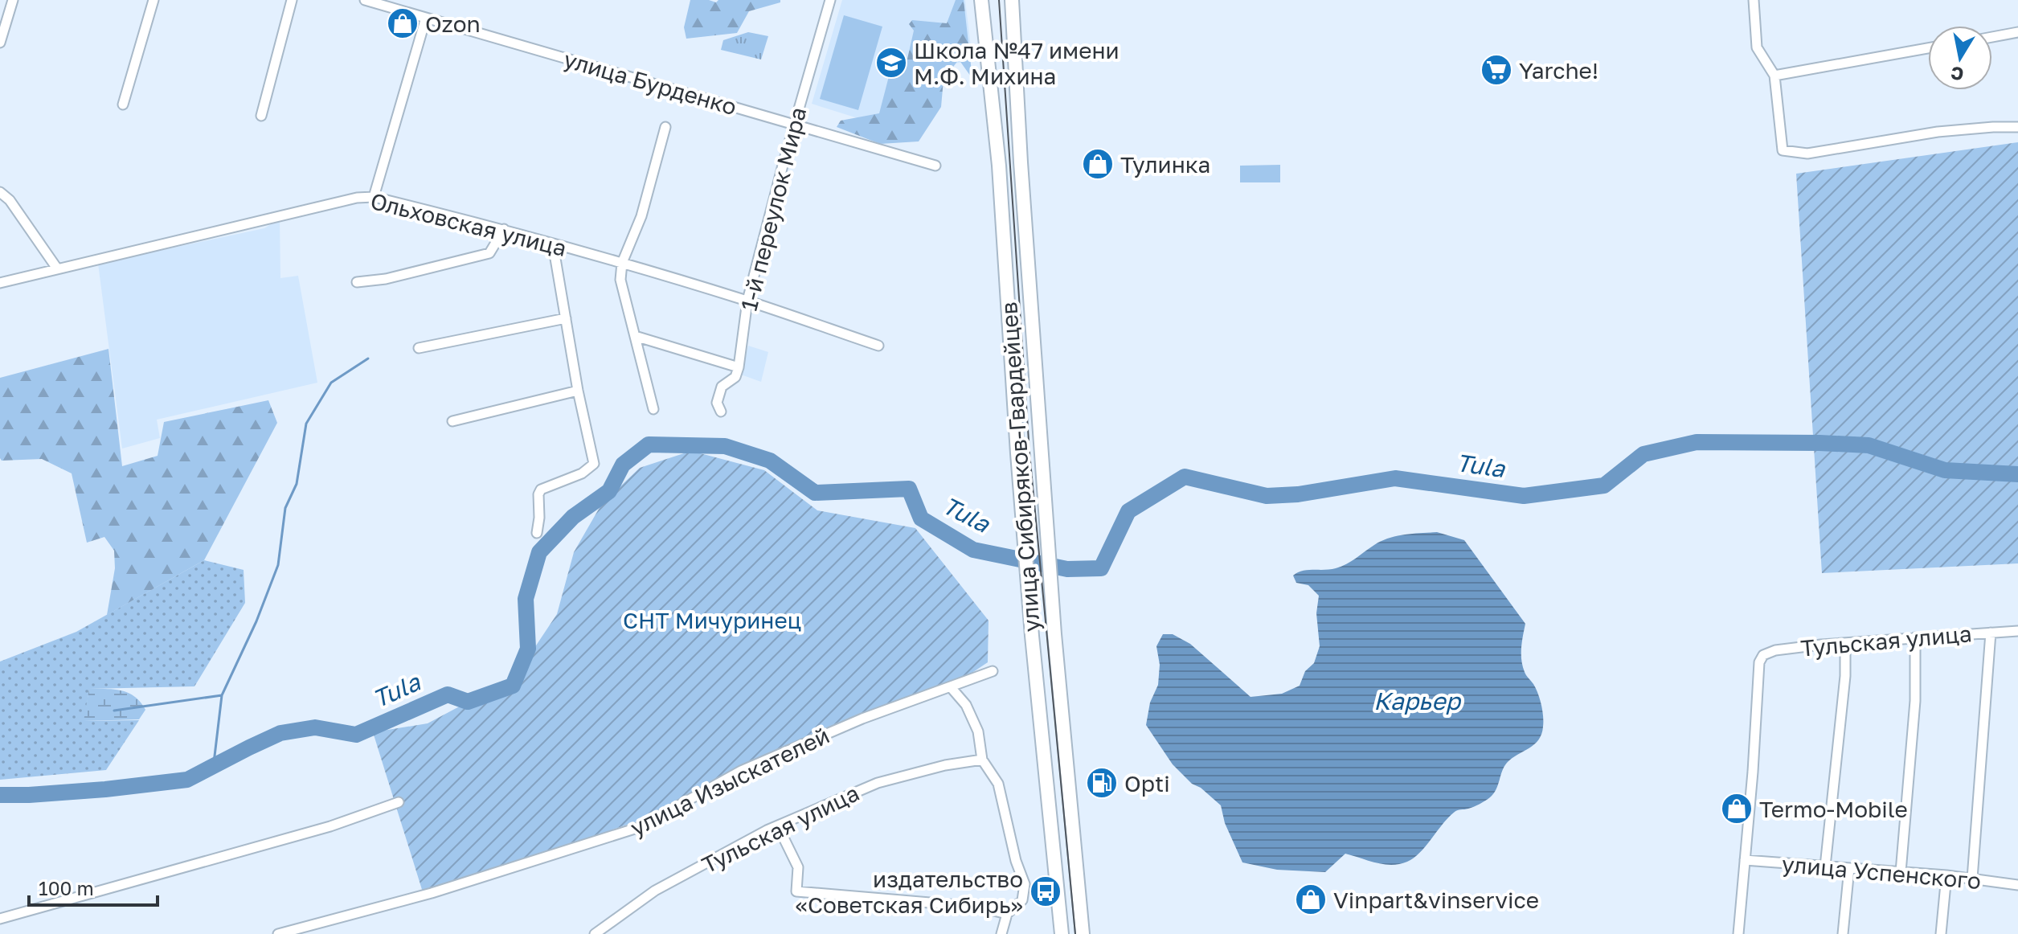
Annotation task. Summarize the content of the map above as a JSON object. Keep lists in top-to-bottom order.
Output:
{
  "streets": {
    "main road": ["улица Сибиряков-Гвардейцев"],
    "street": [
      "улица Бурденко",
      "1-й переулок Мира",
      "Ольховская улица",
      "Тульская улица",
      "улица Изыскателей",
      "улица Успенского"
    ]
  },
  "crossings": [
    ["улица Бурденко", "1-й переулок Мира"],
    ["1-й переулок Мира", "Ольховская улица"],
    ["Тульская улица", "улица Успенского"]
  ],
  "water": ["Tula", "Карьер"],
  "parks": ["СНТ Мичуринец"],
  "places": {
    "shop": [
      "Ozon",
      "Тулинка",
      "Termo-Mobile",
      "Vinpart&vinservice"
    ],
    "school or university": ["Школа №47 имени М.Ф. Михина"],
    "supermarket": ["Yarche!"],
    "fuel station": ["Opti"],
    "bus stop": ["издательство «Советская Сибирь»"]
  },
  "scale_bar": "100 m",
  "north": "bottom"
}
